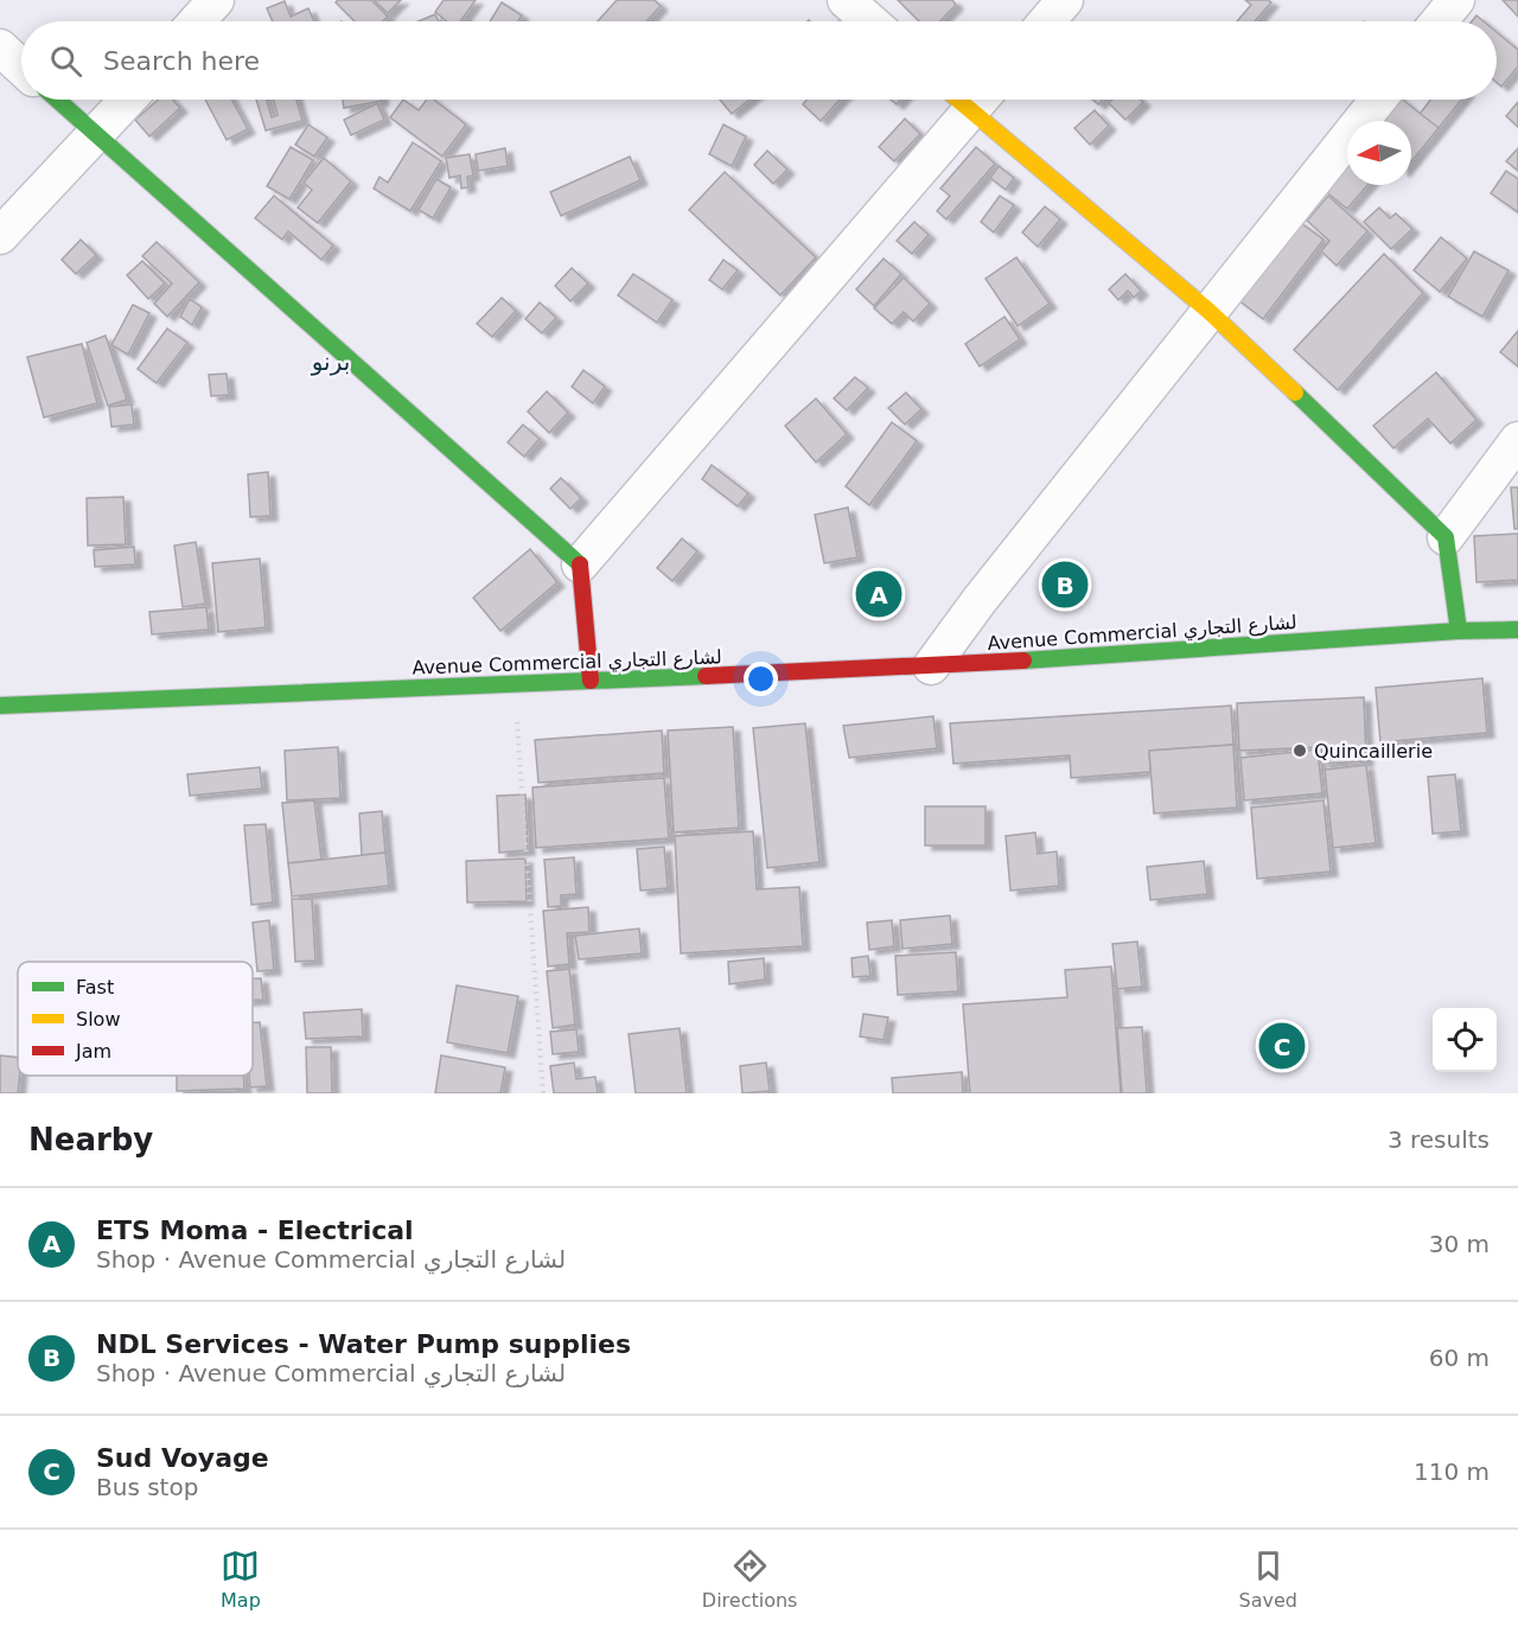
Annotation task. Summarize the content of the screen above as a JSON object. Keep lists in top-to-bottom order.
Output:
{
  "streets": {
    "street": ["Avenue Commercial لشارع التجاري"]
  },
  "districts": ["برنو"],
  "places": ["Quincaillerie"],
  "legend": ["Fast", "Slow", "Jam"],
  "north": "left",
  "page": {
    "search": "Search here",
    "pins": ["B", "A", "C"],
    "heading": ["Nearby", "3 results"],
    "list": [
      {
        "mark": "A",
        "name": "ETS Moma - Electrical",
        "note": "Shop · Avenue Commercial لشارع التجاري",
        "value": "30 m"
      },
      {
        "mark": "B",
        "name": "NDL Services - Water Pump supplies",
        "note": "Shop · Avenue Commercial لشارع التجاري",
        "value": "60 m"
      },
      {
        "mark": "C",
        "name": "Sud Voyage",
        "note": "Bus stop",
        "value": "110 m"
      }
    ],
    "nav": ["Map", "Directions", "Saved"]
  }
}
